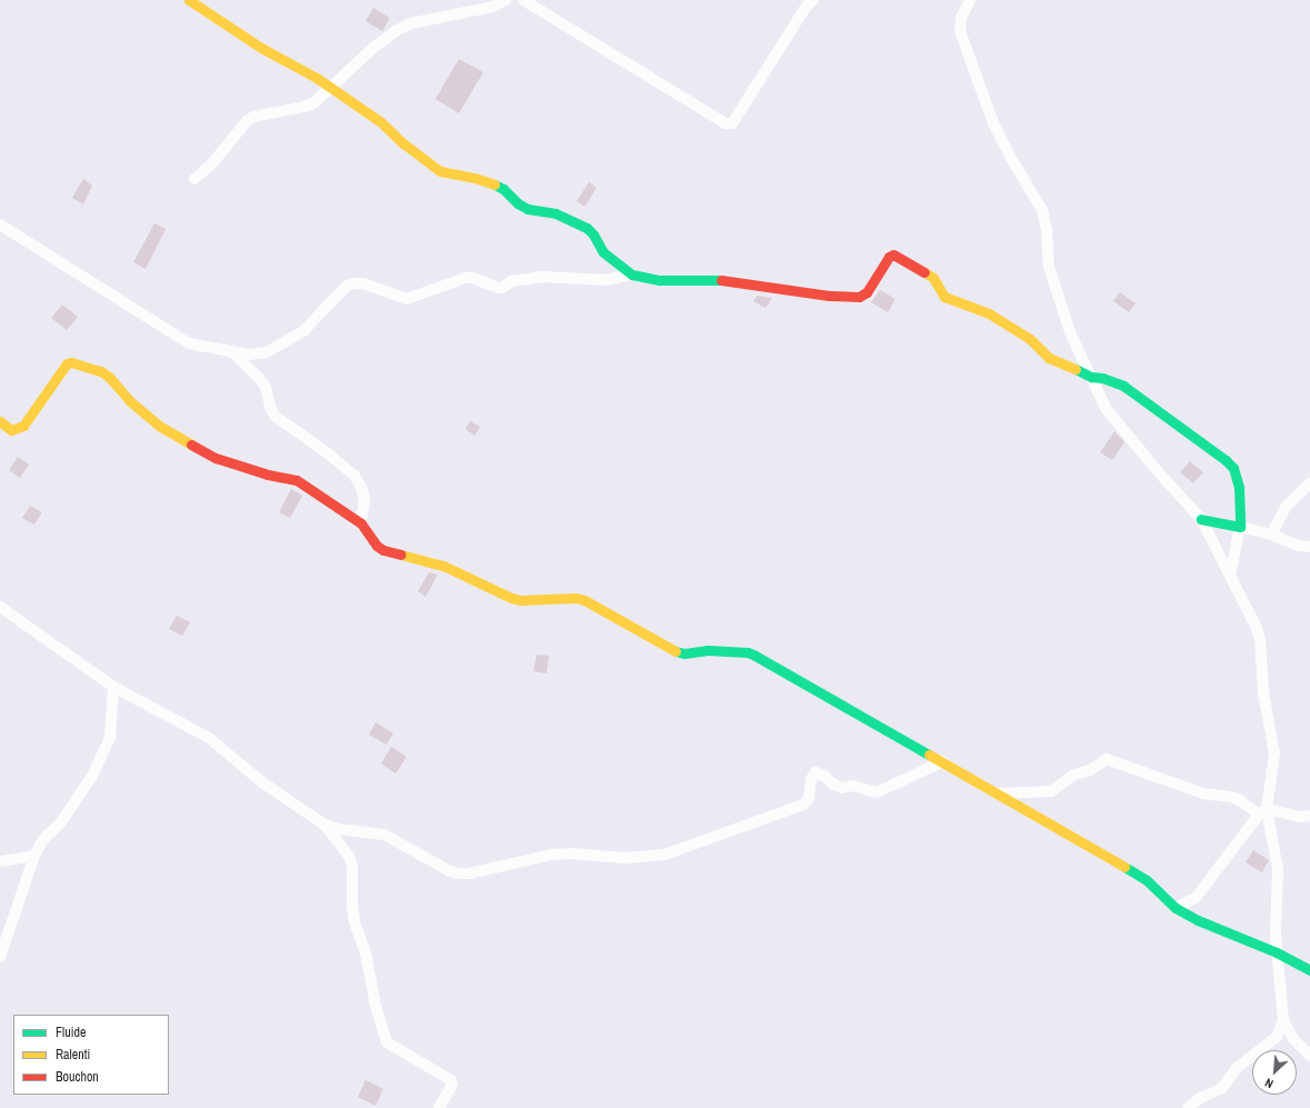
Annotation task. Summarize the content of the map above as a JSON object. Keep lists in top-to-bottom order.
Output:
{
  "legend": ["Fluide", "Ralenti", "Bouchon"],
  "north": "bottom left"
}
